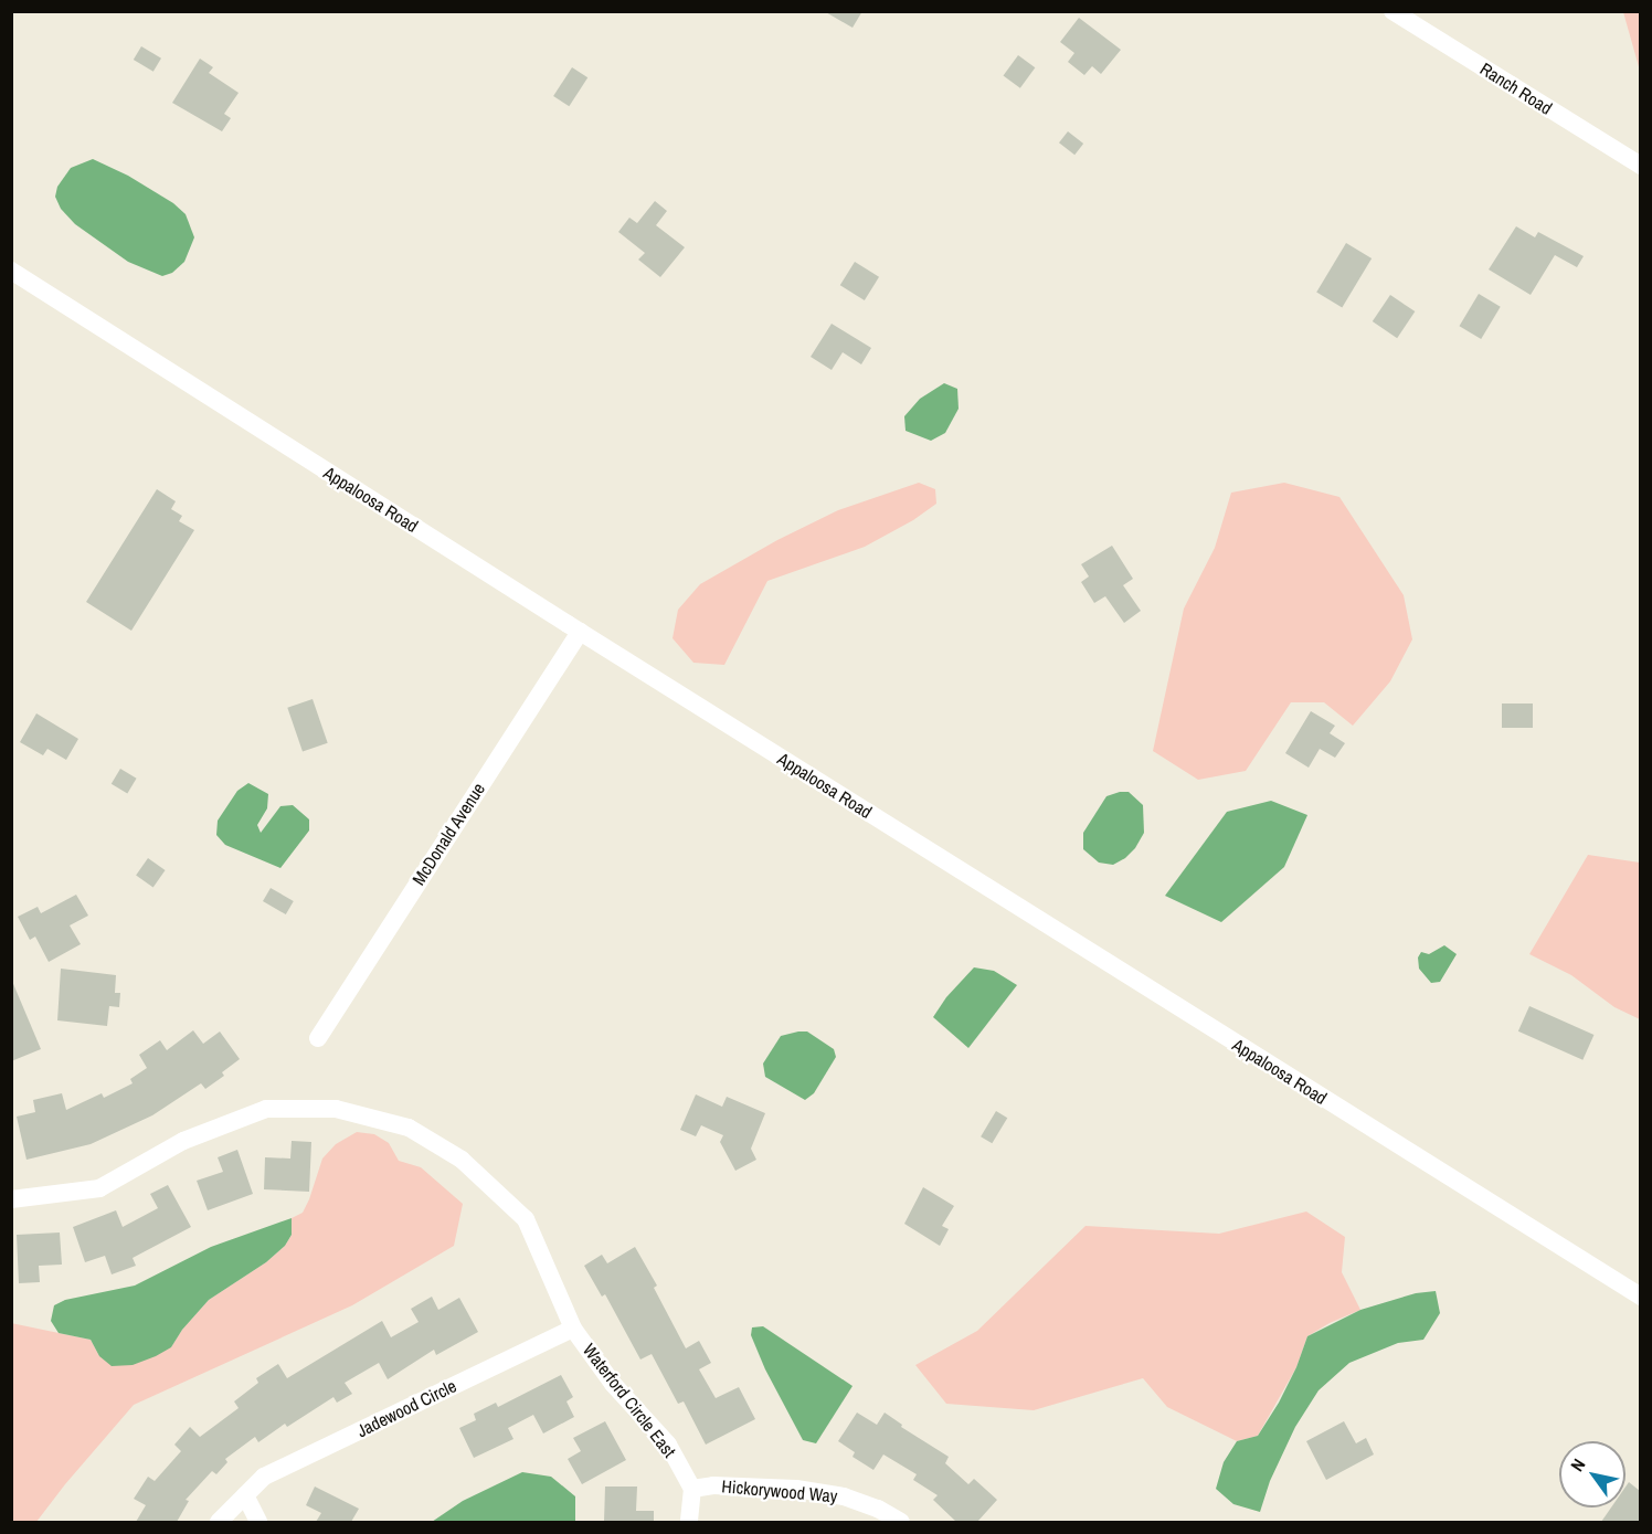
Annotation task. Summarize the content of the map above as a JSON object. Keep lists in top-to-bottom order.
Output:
{
  "streets": {
    "street": [
      "Ranch Road",
      "Appaloosa Road",
      "McDonald Avenue",
      "Waterford Circle East",
      "Jadewood Circle",
      "Hickorywood Way"
    ]
  },
  "crossings": [
    ["Appaloosa Road", "McDonald Avenue"],
    ["Waterford Circle East", "Jadewood Circle"],
    ["Waterford Circle East", "Hickorywood Way"]
  ],
  "north": "top left"
}
